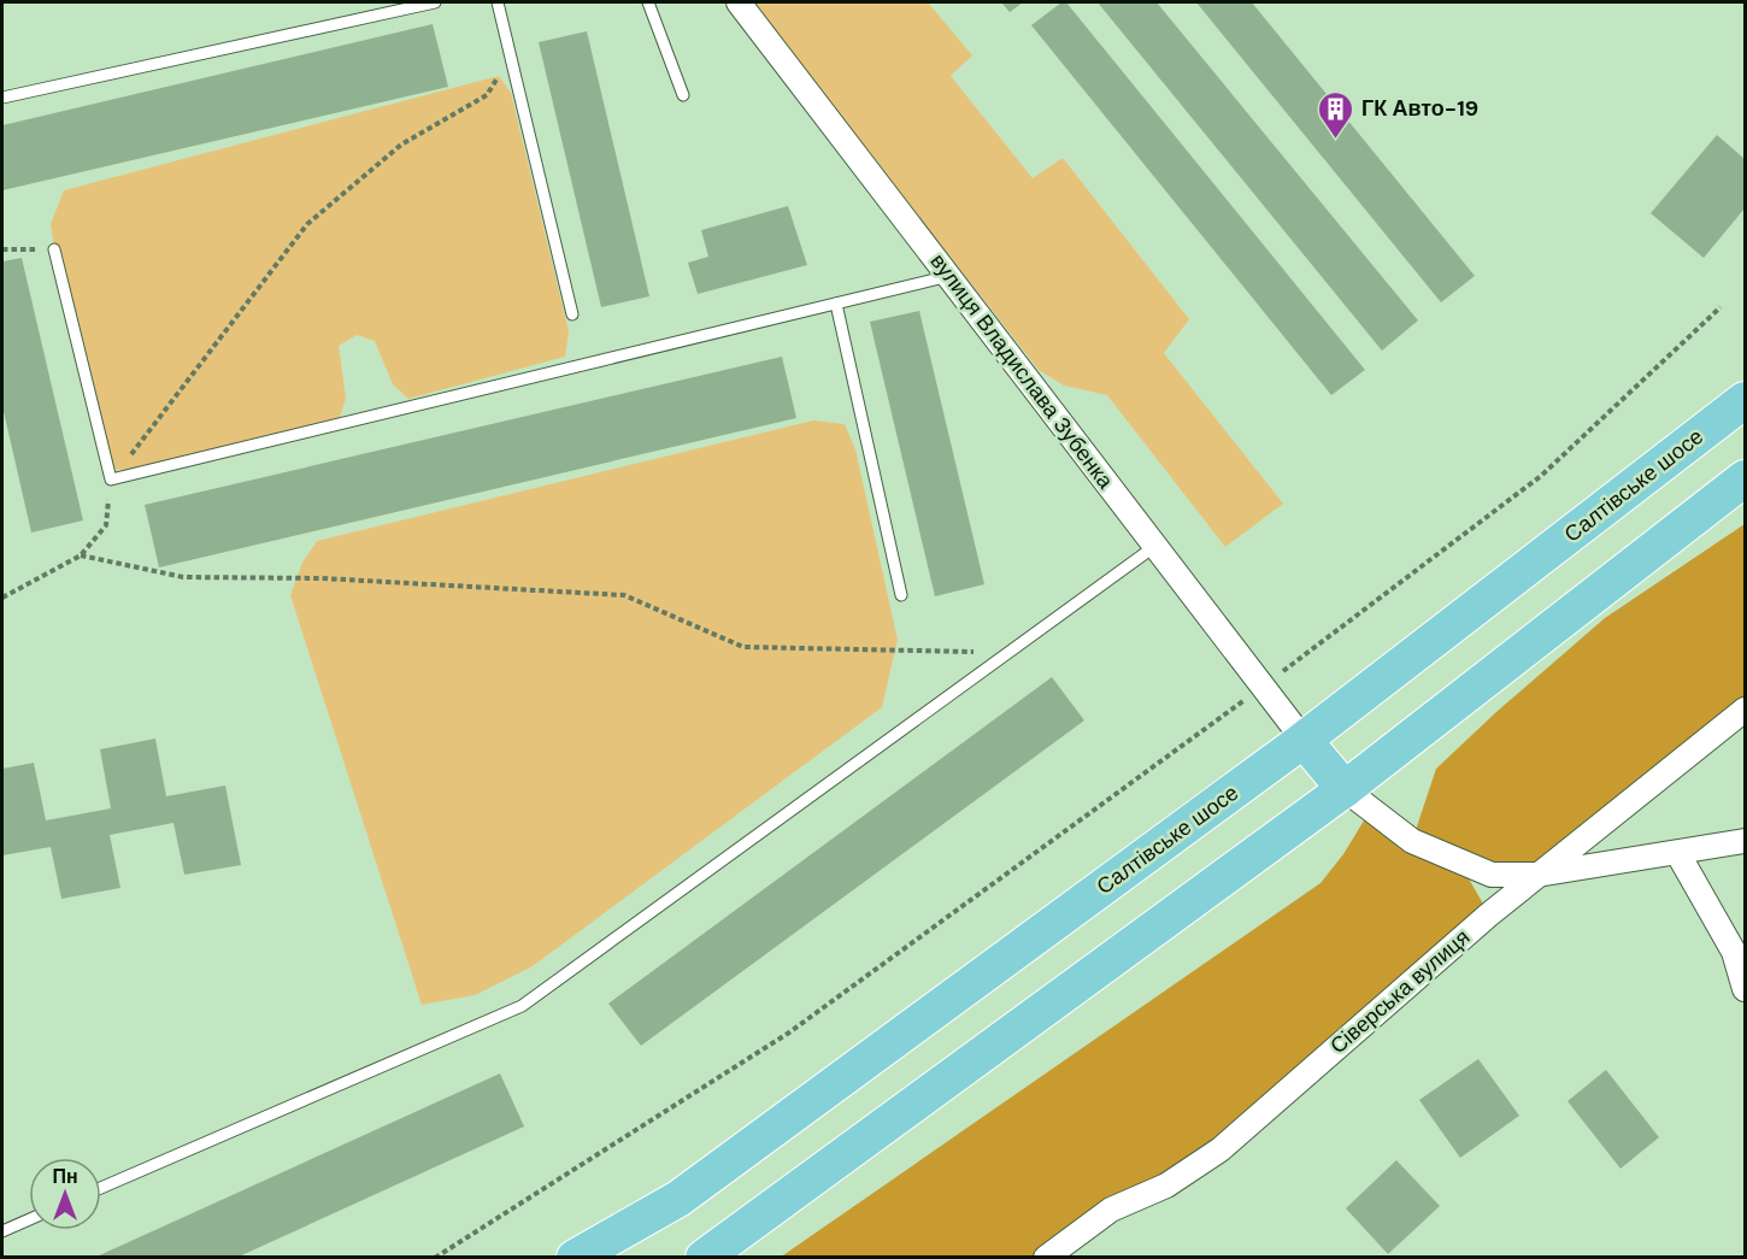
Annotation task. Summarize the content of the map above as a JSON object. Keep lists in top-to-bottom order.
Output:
{
  "streets": {
    "main road": ["Салтівське шосе"],
    "street": ["вулиця Владислава Зубенка", "Сіверська вулиця"]
  },
  "crossings": [
    ["вулиця Владислава Зубенка", "Салтівське шосе"]
  ],
  "places": {
    "building": ["ГК Авто-19"]
  },
  "north": "top"
}
